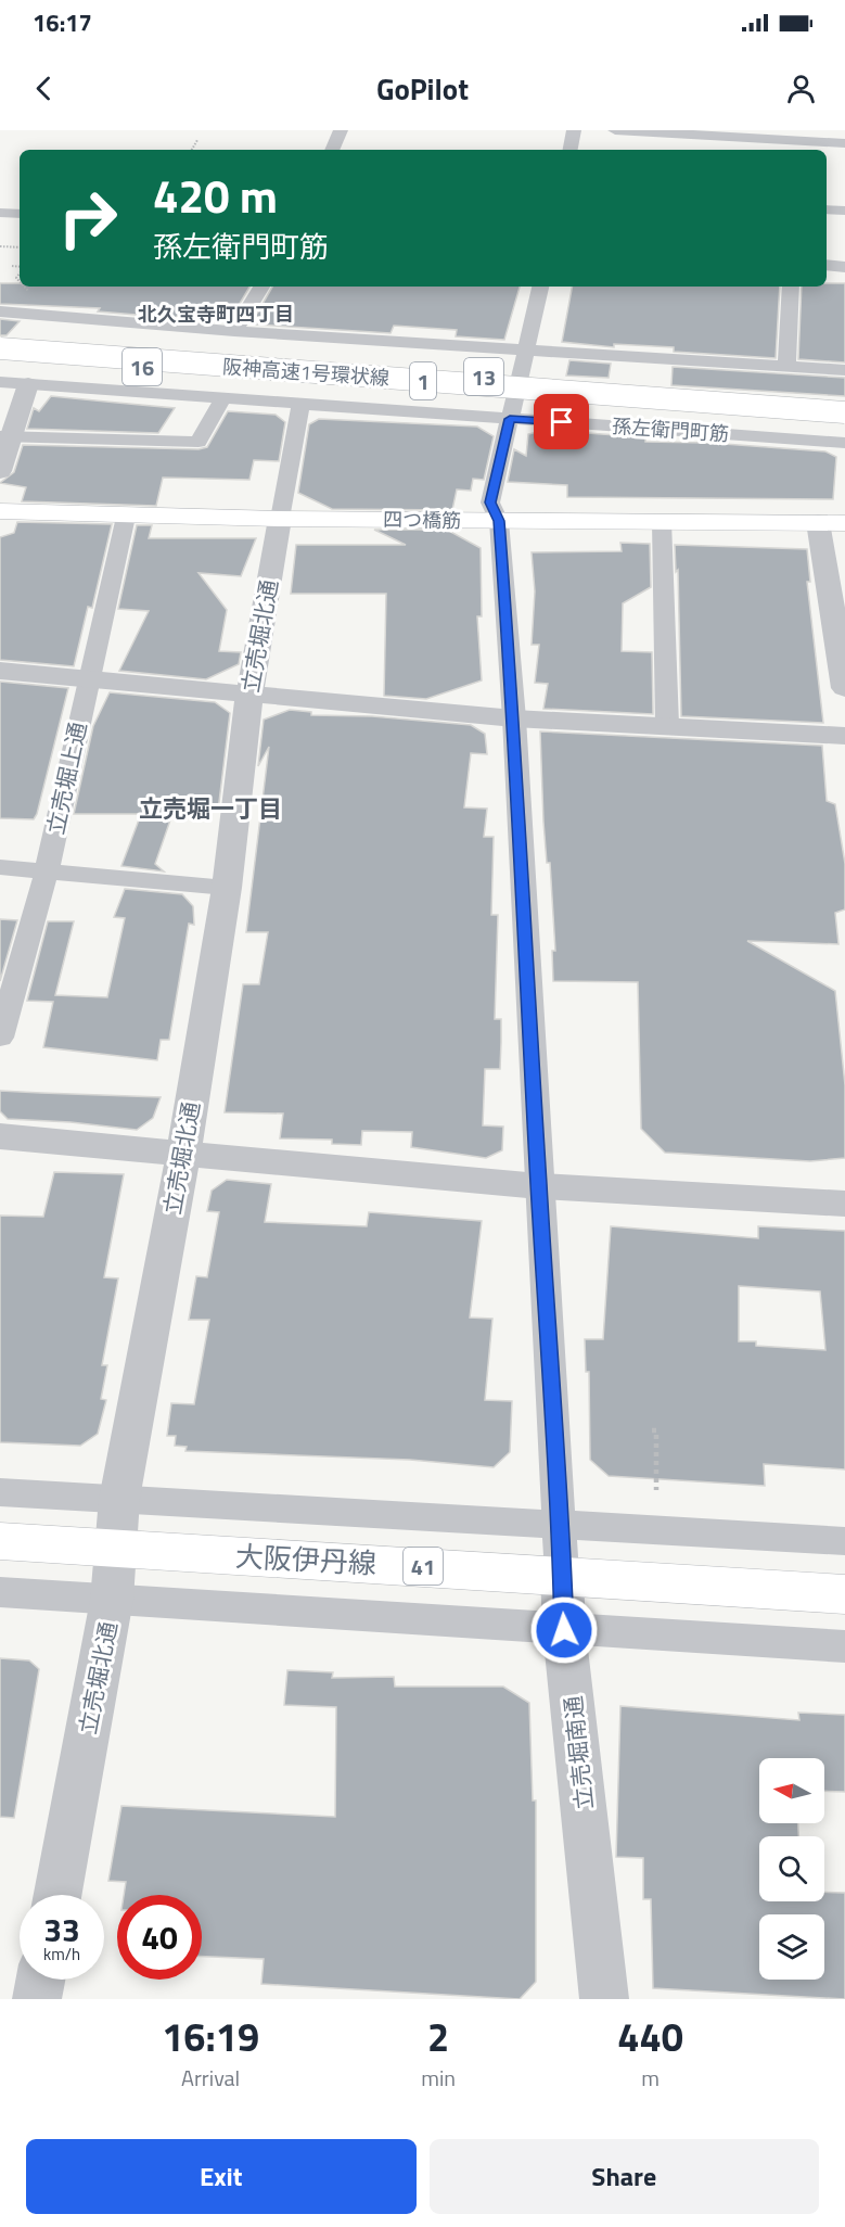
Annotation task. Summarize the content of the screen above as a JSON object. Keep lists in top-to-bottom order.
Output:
{
  "streets": {
    "main road": [
      "16",
      "阪神高速1号環状線",
      "13",
      "1",
      "四つ橋筋",
      "大阪伊丹線",
      "41"
    ],
    "street": [
      "孫左衛門町筋",
      "立売堀北通",
      "立売堀上通",
      "立売堀南通"
    ]
  },
  "crossings": [
    ["16", "阪神高速1号環状線"],
    ["阪神高速1号環状線", "13"],
    ["孫左衛門町筋", "立売堀北通"],
    ["孫左衛門町筋", "立売堀南通"],
    ["四つ橋筋", "立売堀北通"],
    ["四つ橋筋", "立売堀上通"],
    ["四つ橋筋", "立売堀南通"],
    ["立売堀北通", "大阪伊丹線"],
    ["大阪伊丹線", "立売堀南通"]
  ],
  "districts": ["北久宝寺町四丁目", "立売堀一丁目"],
  "north": "left",
  "page": {
    "status": "16:17",
    "header": "GoPilot",
    "turn": ["420 m", "孫左衛門町筋"],
    "speed": "33 km/h",
    "limit": "40",
    "eta": [
      "16:19",
      "Arrival",
      "2",
      "min",
      "440",
      "m"
    ],
    "buttons": ["Exit", "Share"]
  }
}
